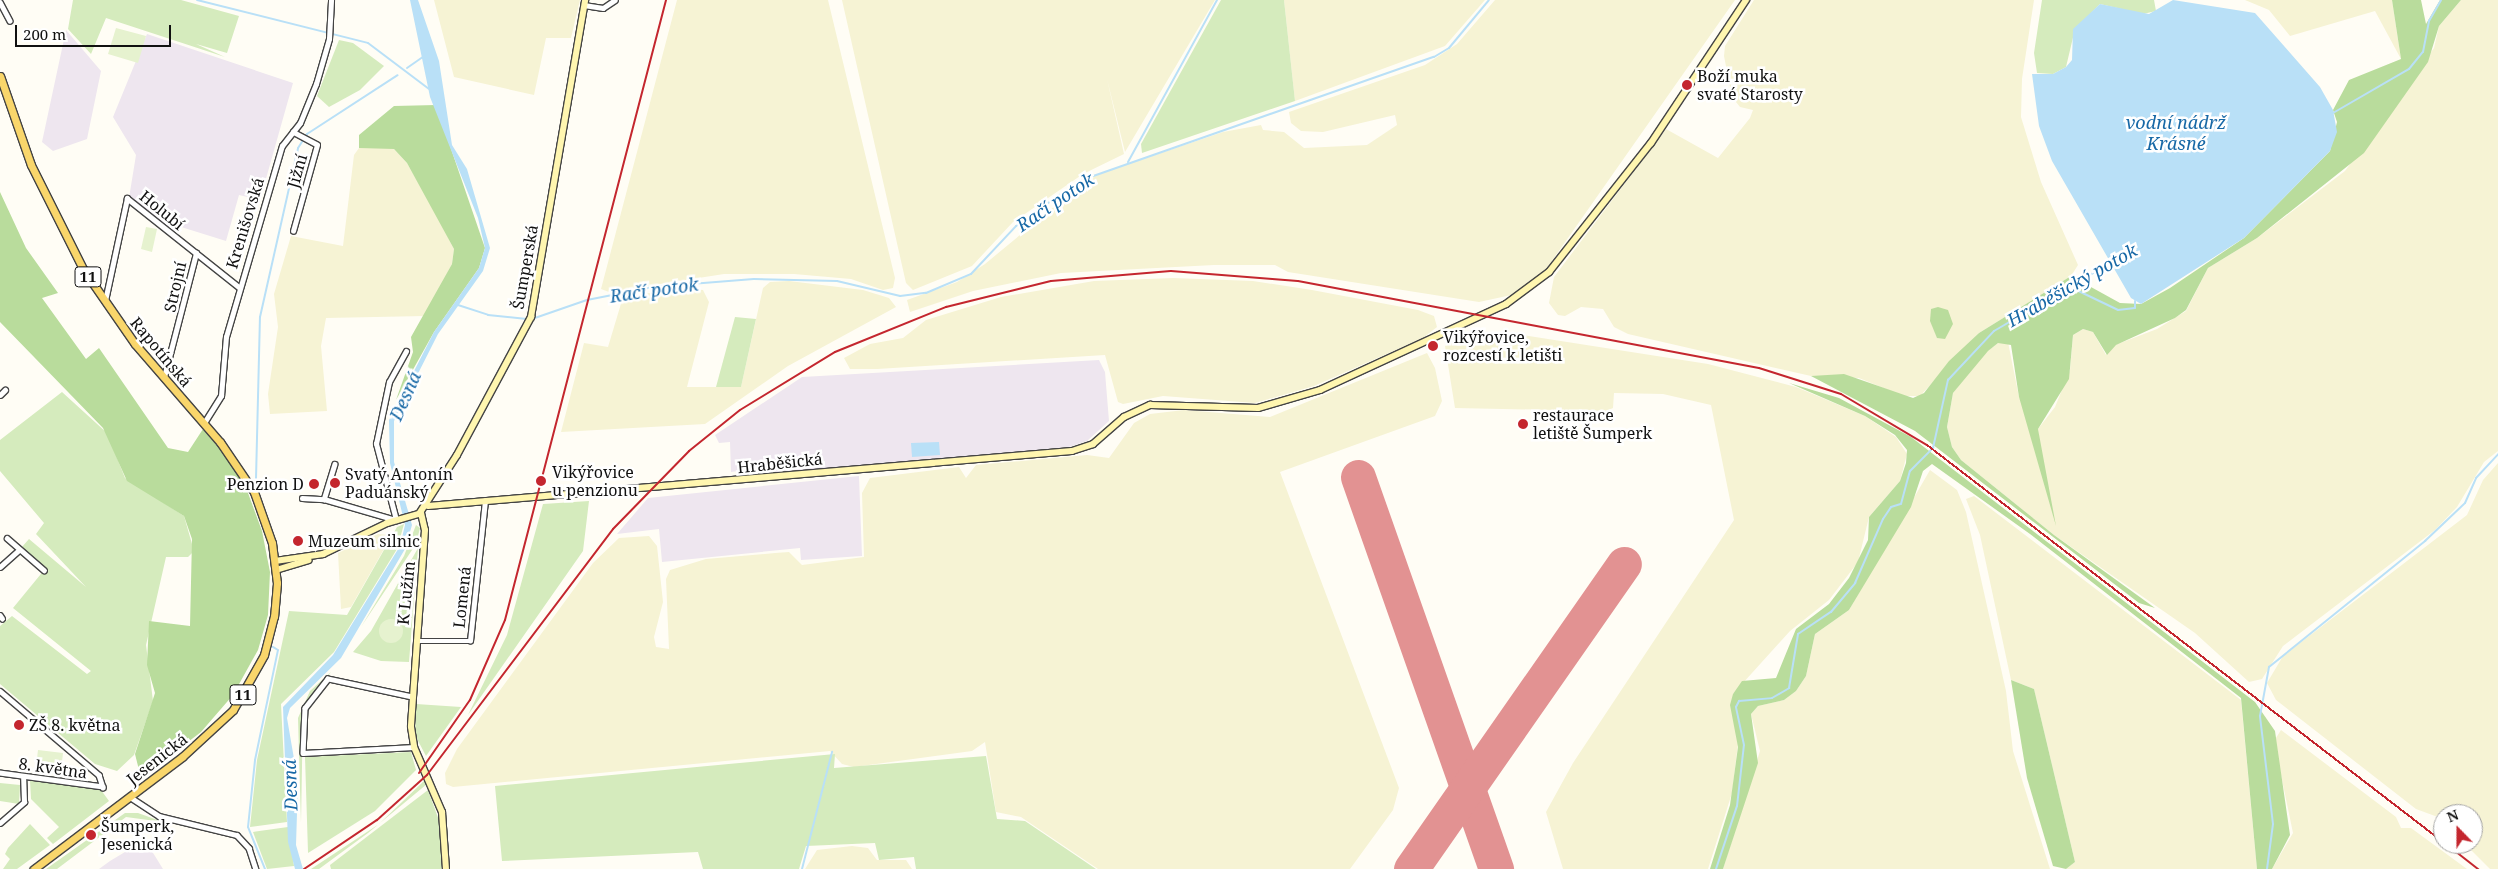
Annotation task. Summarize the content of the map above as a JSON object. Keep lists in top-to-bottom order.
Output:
{
  "streets": {
    "main road": ["11", "Rapotínská", "Jesenická"],
    "street": [
      "Jižní",
      "Holubí",
      "Krenišovská",
      "Šumperská",
      "Strojní",
      "Hraběšická",
      "K Lužím",
      "Lomená",
      "8. května"
    ]
  },
  "crossings": [
    ["Jižní", "Krenišovská"],
    ["Holubí", "Strojní"],
    ["Holubí", "Rapotínská"],
    ["Krenišovská", "Strojní"],
    ["Krenišovská", "Rapotínská"],
    ["Šumperská", "Hraběšická"],
    ["Šumperská", "K Lužím"],
    ["Strojní", "Rapotínská"],
    ["Rapotínská", "Jesenická"],
    ["Hraběšická", "Lomená"],
    ["K Lužím", "Lomená"]
  ],
  "water": [
    "vodní nádrž Krásné",
    "Račí potok",
    "Hraběšický potok",
    "Desná"
  ],
  "places": [
    "Boží muka svaté Starosty",
    "Vikýřovice, rozcestí k letišti",
    "restaurace letiště Šumperk",
    "Vikýřovice u penzionu",
    "Svatý Antonín Paduánský",
    "Penzion D",
    "Muzeum silnic",
    "ZŠ 8. května",
    "Šumperk, Jesenická"
  ],
  "scale_bar": "200 m",
  "north": "top"
}
